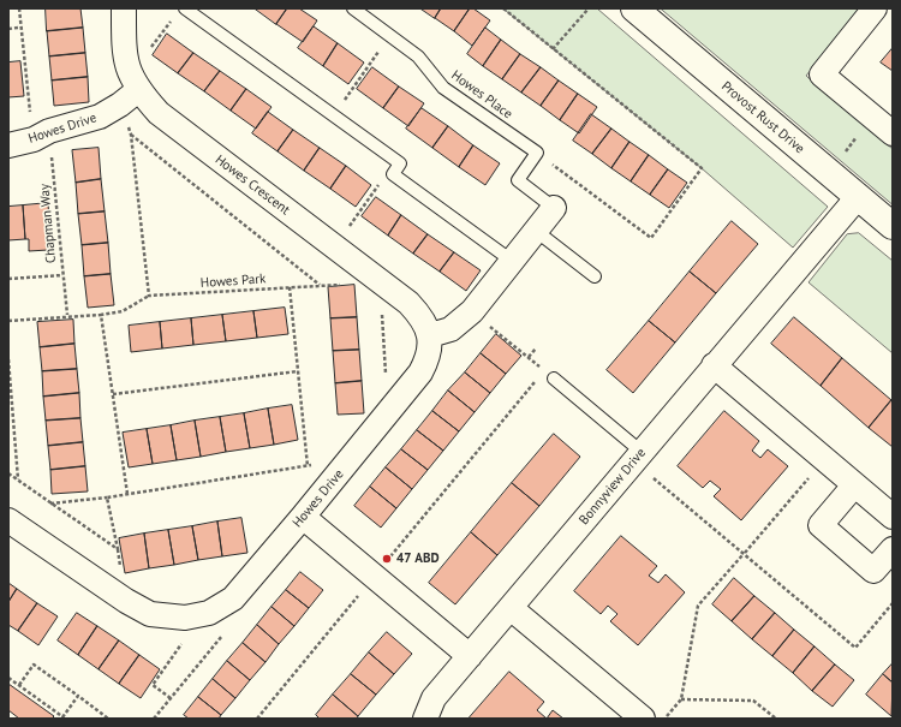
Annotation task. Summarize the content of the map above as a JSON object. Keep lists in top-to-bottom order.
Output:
{
  "streets": {
    "street": [
      "Provost Rust Drive",
      "Howes Drive",
      "Howes Crescent",
      "Bonnyview Drive"
    ],
    "lane": ["Howes Place"],
    "path": ["Chapman Way", "Howes Park"]
  },
  "crossings": [
    ["Provost Rust Drive", "Bonnyview Drive"],
    ["Howes Drive", "Howes Crescent"],
    ["Howes Drive", "Chapman Way"],
    ["Howes Crescent", "Howes Park"]
  ],
  "places": ["47 ABD"]
}
